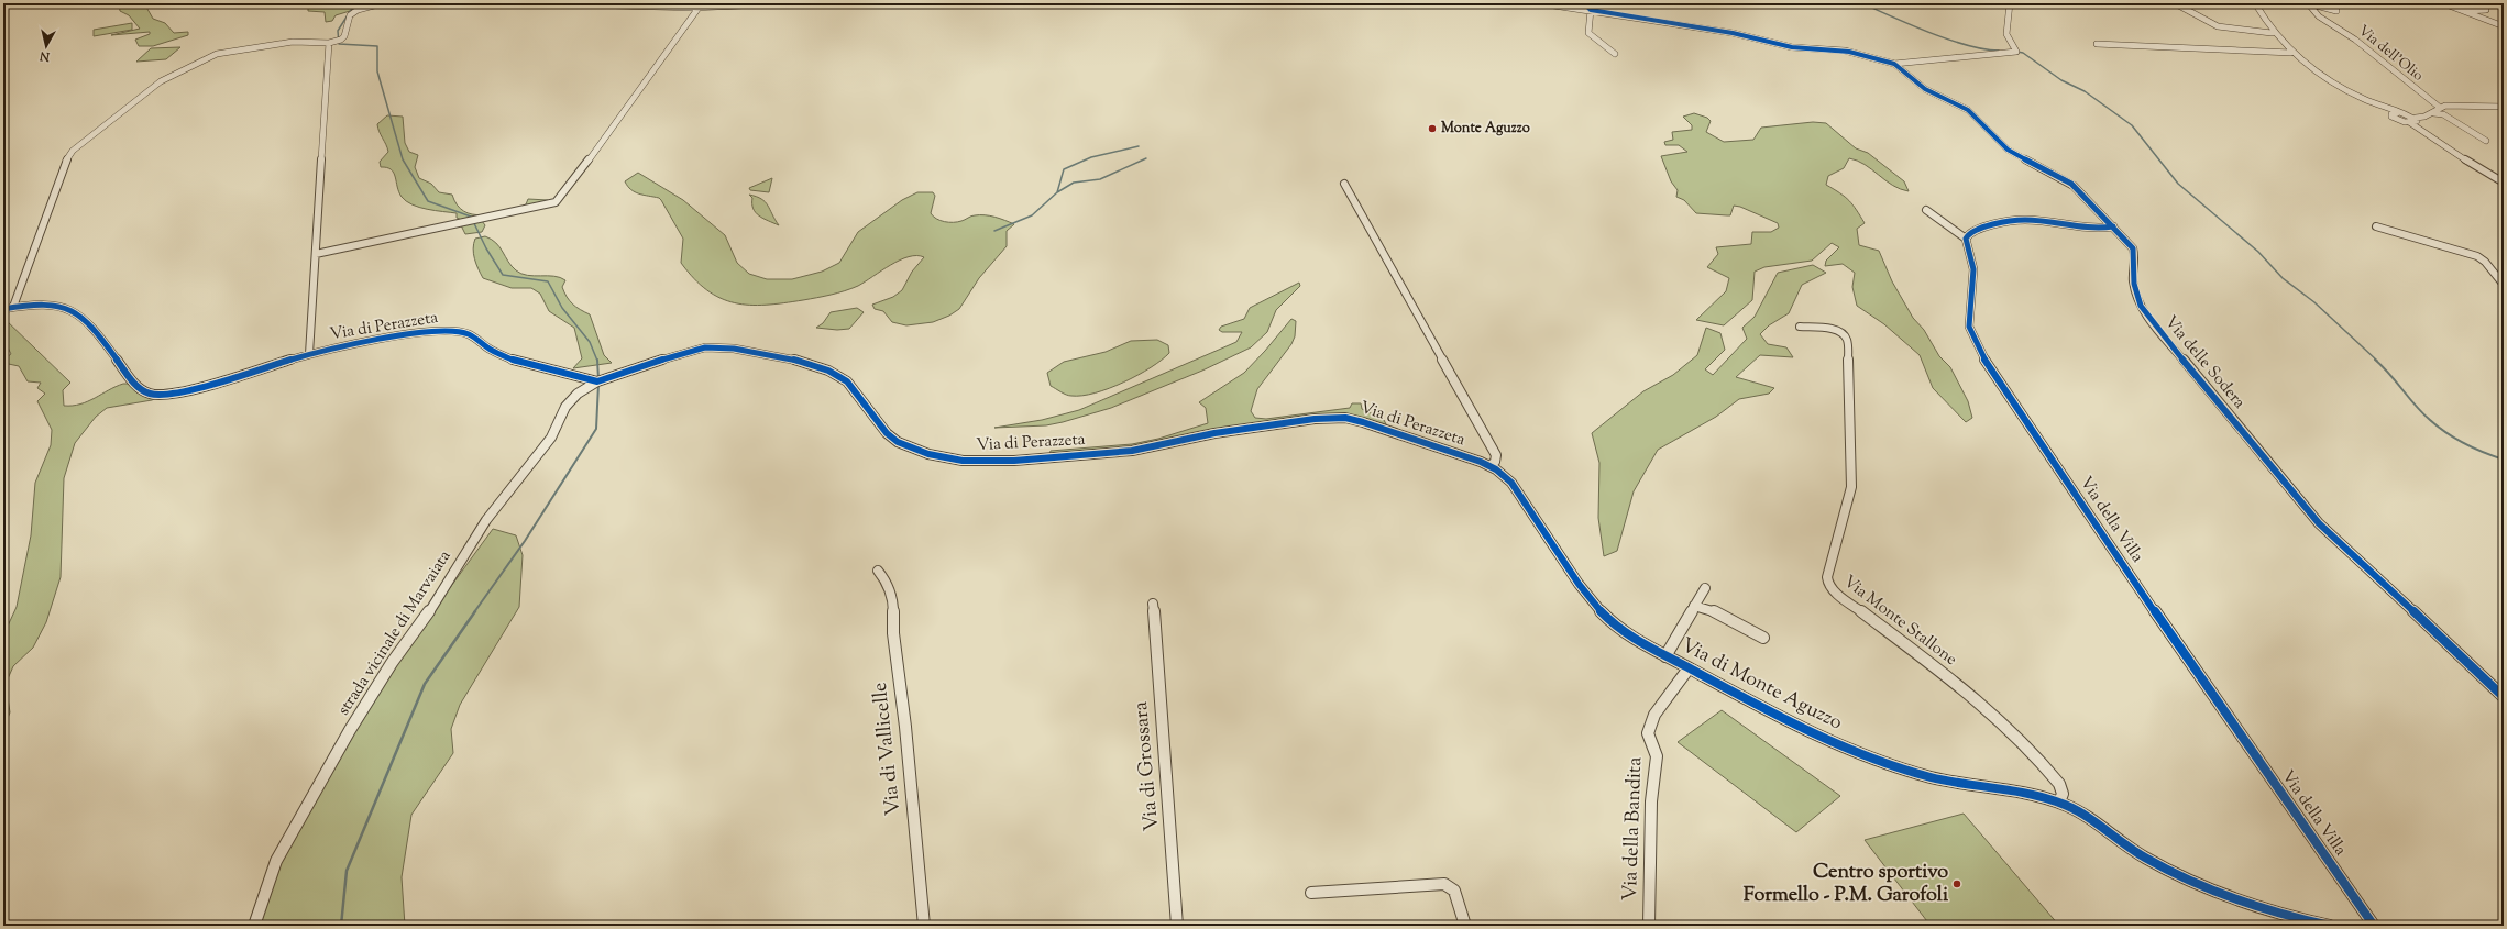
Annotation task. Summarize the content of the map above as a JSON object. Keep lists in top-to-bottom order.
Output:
{
  "streets": {
    "street": [
      "Via dell'Olio",
      "Via di Perazzeta",
      "Via delle Sodera",
      "Via della Villa",
      "Via Monte Stallone",
      "strada vicinale di Marvaiata",
      "Via di Monte Aguzzo",
      "Via di Vallicelle",
      "Via di Grossara",
      "Via della Bandita"
    ]
  },
  "crossings": [
    ["Via di Perazzeta", "strada vicinale di Marvaiata"],
    ["Via di Perazzeta", "Via di Monte Aguzzo"],
    ["Via Monte Stallone", "Via di Monte Aguzzo"],
    ["Via di Monte Aguzzo", "Via della Bandita"]
  ],
  "places": ["Monte Aguzzo", "Centro sportivo Formello - P.M. Garofoli"],
  "north": "bottom"
}
